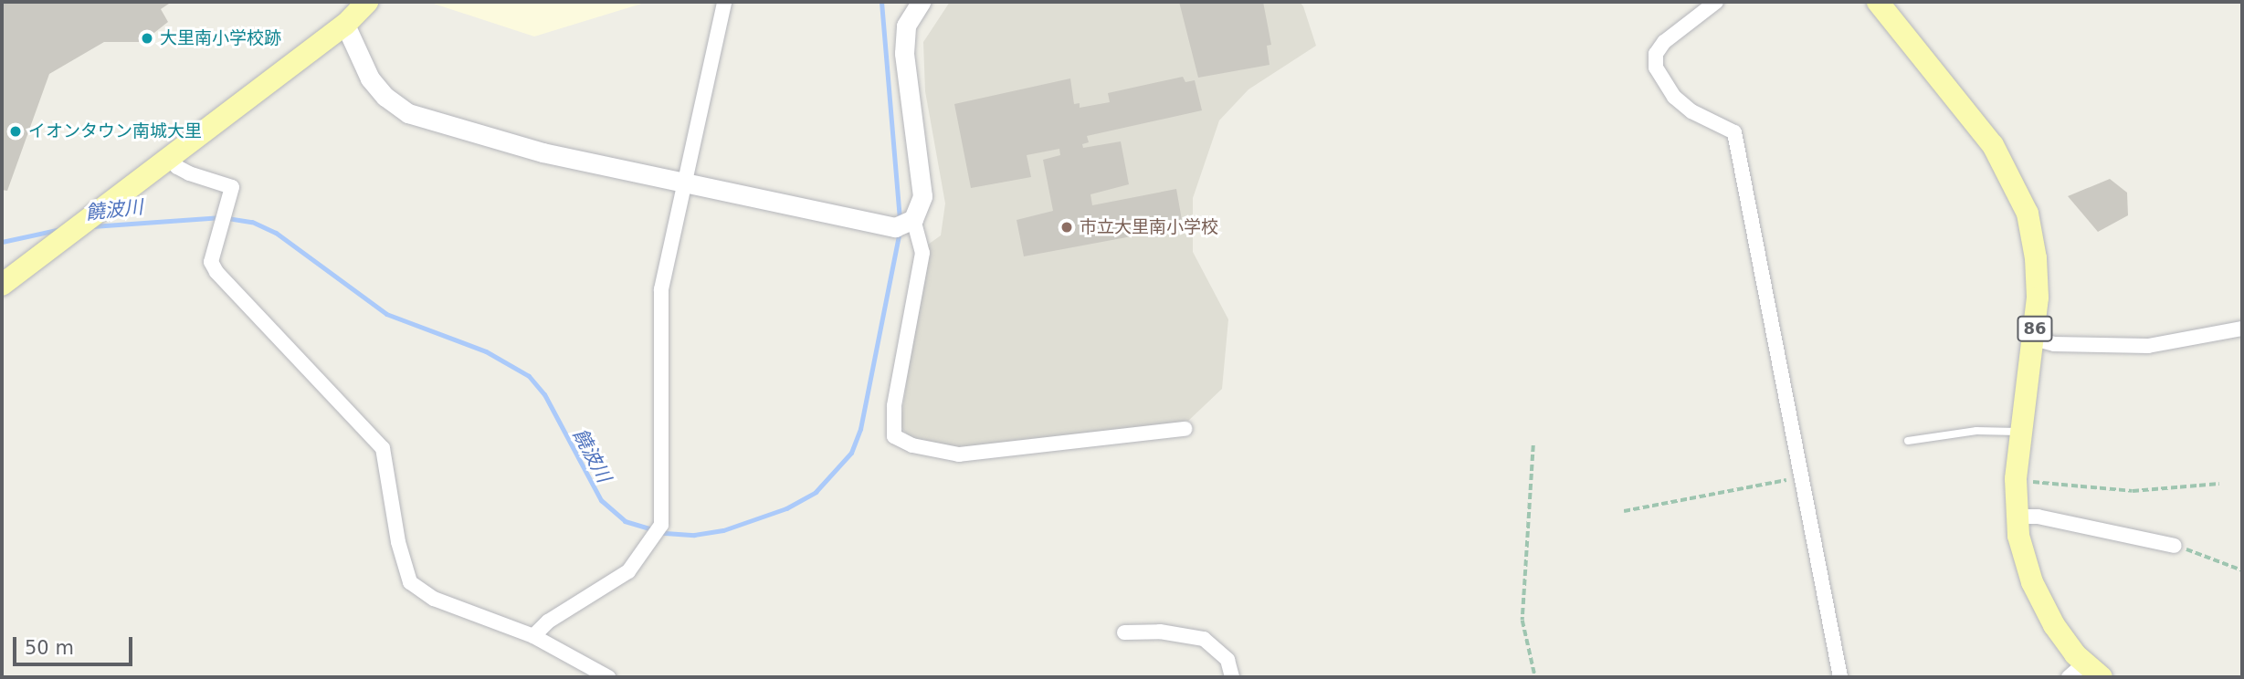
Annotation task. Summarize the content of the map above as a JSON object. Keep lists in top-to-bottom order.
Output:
{
  "streets": {
    "main road": ["86"]
  },
  "water": ["饒波川"],
  "places": ["大里南小学校跡", "イオンタウン南城大里", "市立大里南小学校"],
  "scale_bar": "50 m"
}
